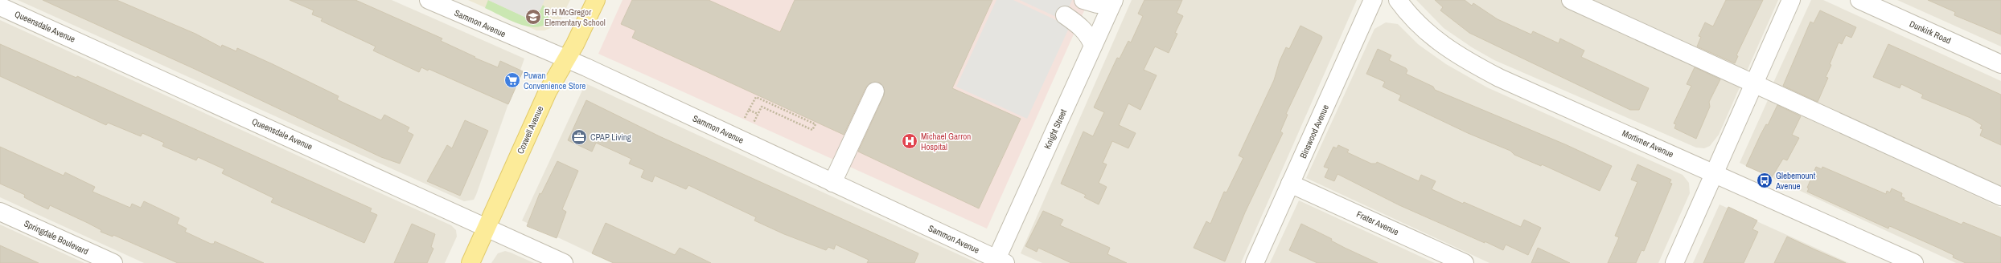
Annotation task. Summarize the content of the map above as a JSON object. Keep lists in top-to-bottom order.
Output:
{
  "streets": {
    "main road": ["Coxwell Avenue"],
    "street": [
      "Sammon Avenue",
      "Queensdale Avenue",
      "Dunkirk Road",
      "Knight Street",
      "Binswood Avenue",
      "Mortimer Avenue",
      "Frater Avenue",
      "Springdale Boulevard"
    ]
  },
  "crossings": [
    ["Sammon Avenue", "Knight Street"],
    ["Sammon Avenue", "Coxwell Avenue"],
    ["Queensdale Avenue", "Coxwell Avenue"],
    ["Binswood Avenue", "Frater Avenue"]
  ],
  "places": {
    "school or university": ["R H McGregor Elementary School"],
    "supermarket": ["Puwan Convenience Store"],
    "office": ["CPAP Living"],
    "hospital": ["Michael Garron Hospital"],
    "bus stop": ["Glebemount Avenue"]
  }
}
